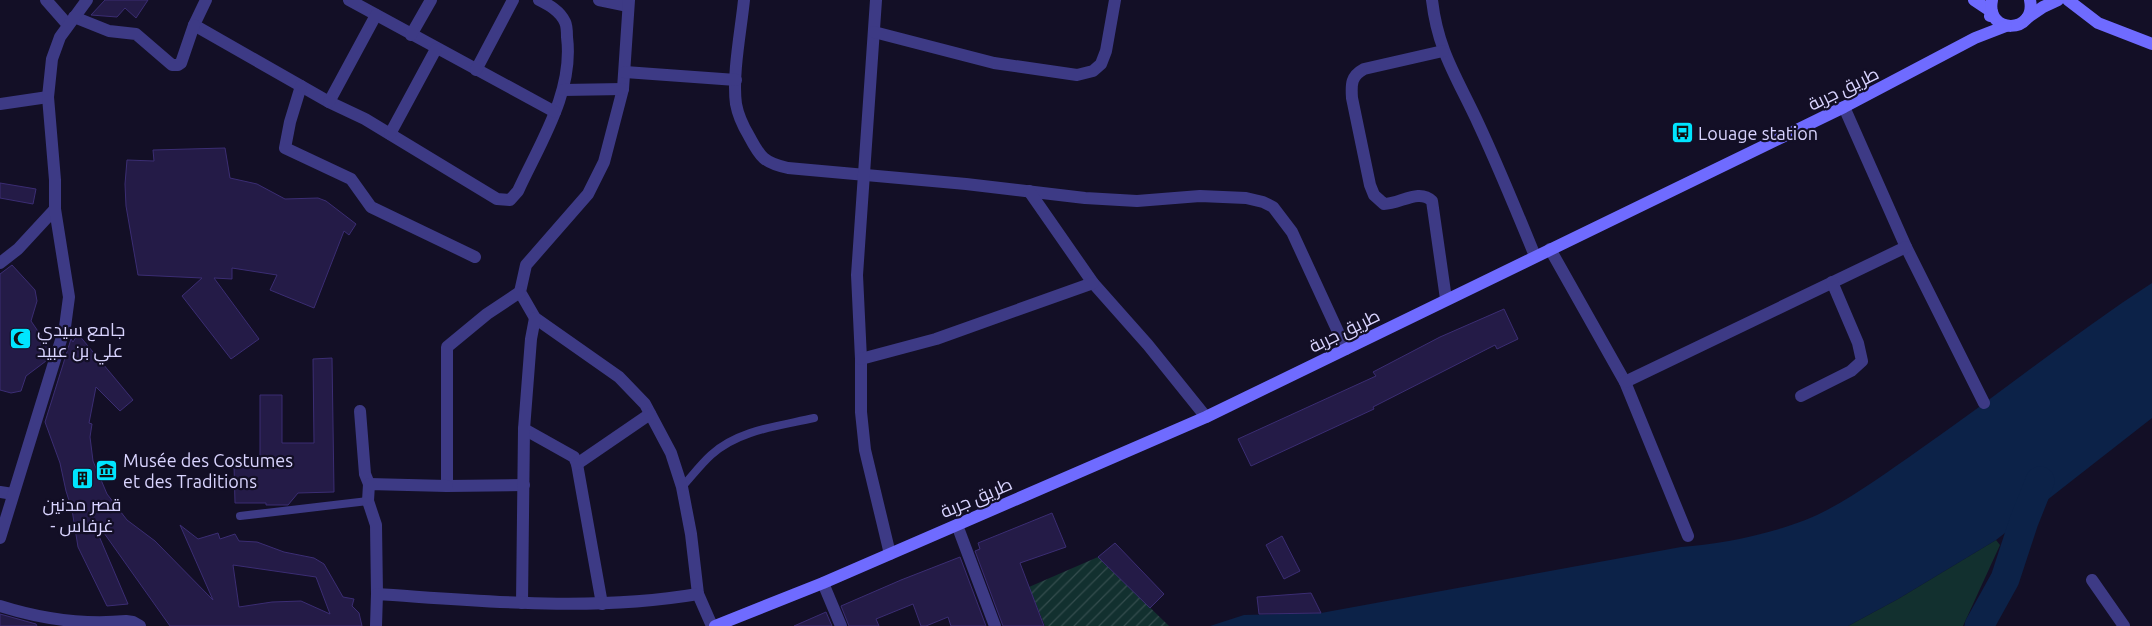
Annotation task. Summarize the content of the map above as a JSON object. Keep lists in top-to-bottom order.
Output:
{
  "streets": {
    "main road": ["طريق جربة"]
  },
  "places": {
    "bus stop": ["Louage station"],
    "mosque": ["جامع سيدي علي بن عبيد"],
    "museum": ["Musée des Costumes et des Traditions"],
    "building": ["قصر مدنين - غرفاس"]
  }
}
